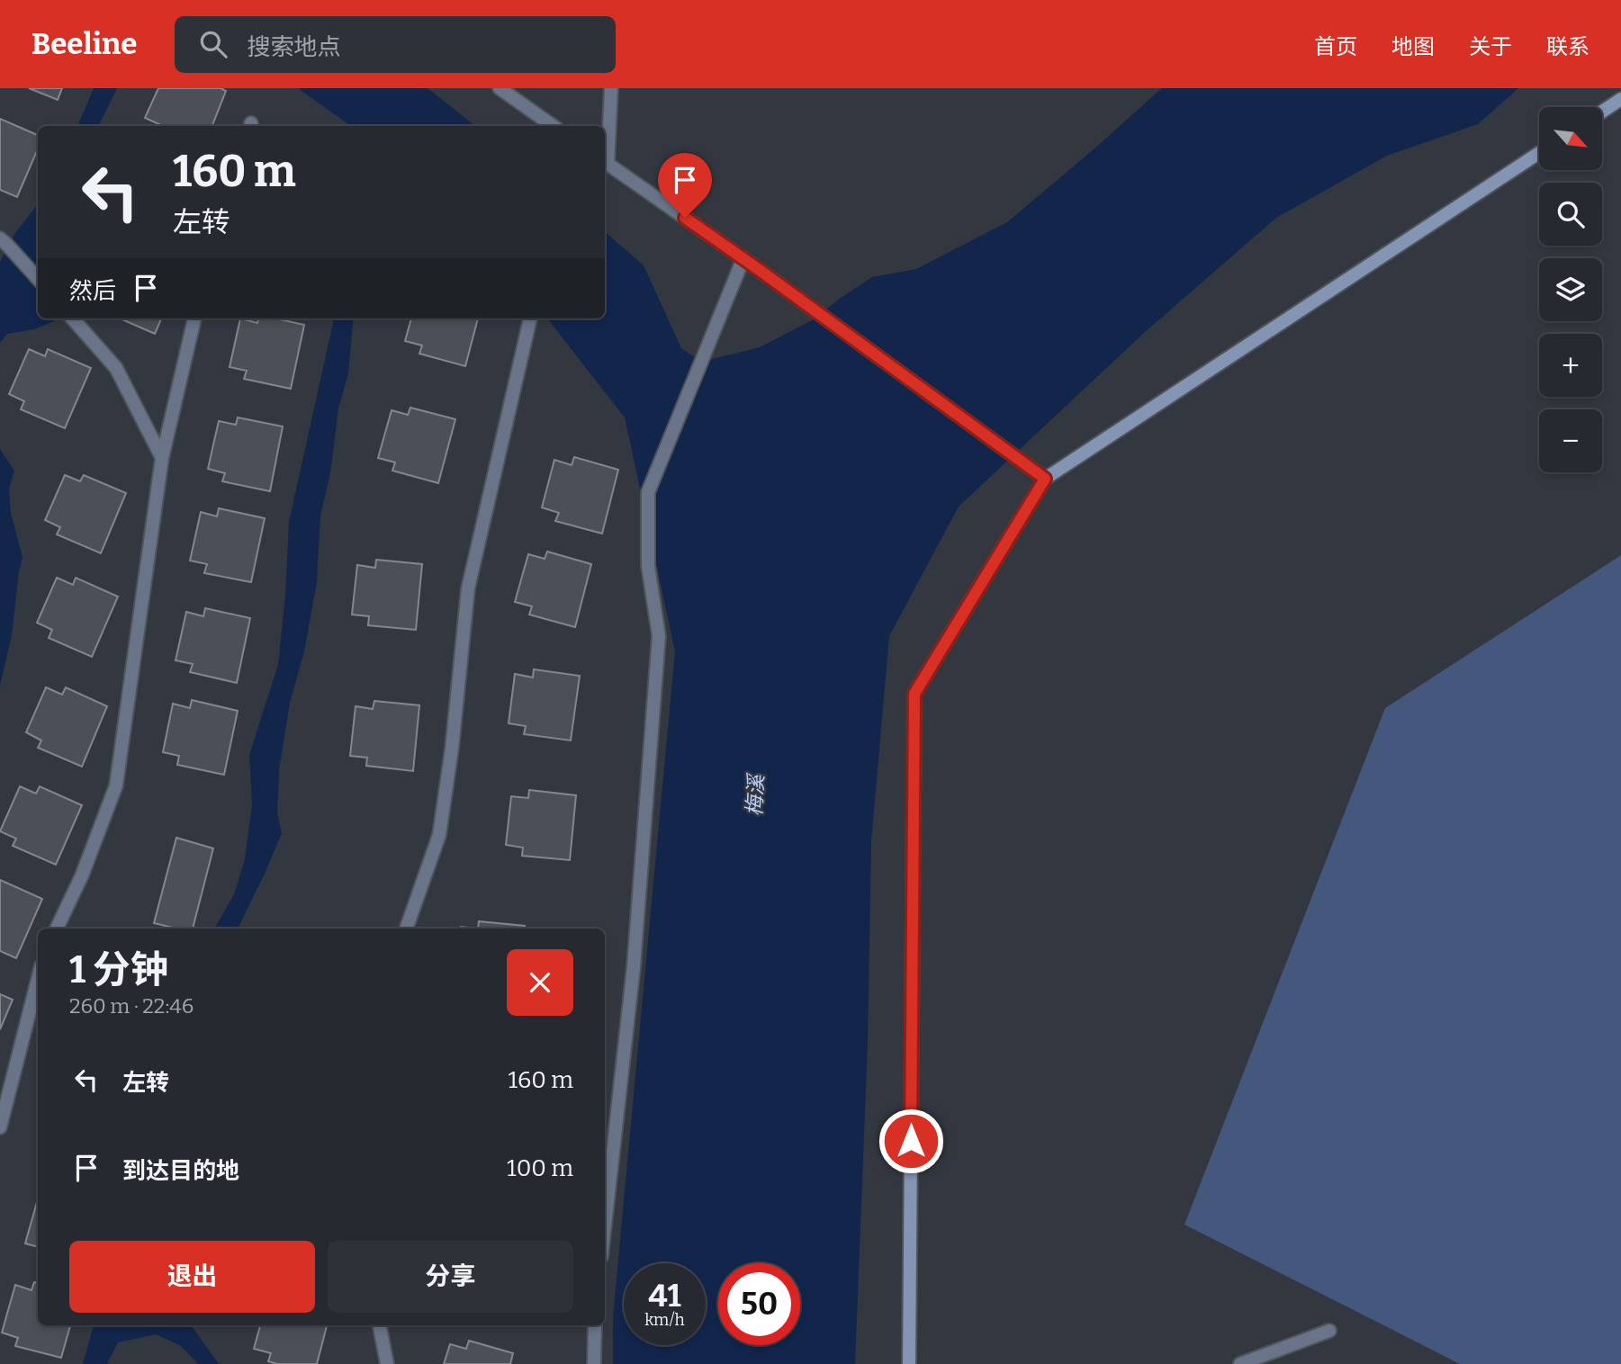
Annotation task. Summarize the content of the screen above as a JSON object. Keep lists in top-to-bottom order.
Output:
{
  "water": ["梅溪"],
  "north": "bottom right",
  "page": {
    "header": "Beeline",
    "search": "搜索地点",
    "nav": [
      "首页",
      "地图",
      "关于",
      "联系"
    ],
    "map_buttons": ["+", "−"],
    "turn": ["160 m", "左转"],
    "then": "然后",
    "heading": ["1 分钟", "260 m · 22:46"],
    "list": [
      {
        "name": "左转",
        "value": "160 m"
      },
      {
        "name": "到达目的地",
        "value": "100 m"
      }
    ],
    "buttons": ["退出", "分享"],
    "speed": "41 km/h",
    "limit": "50"
  }
}
